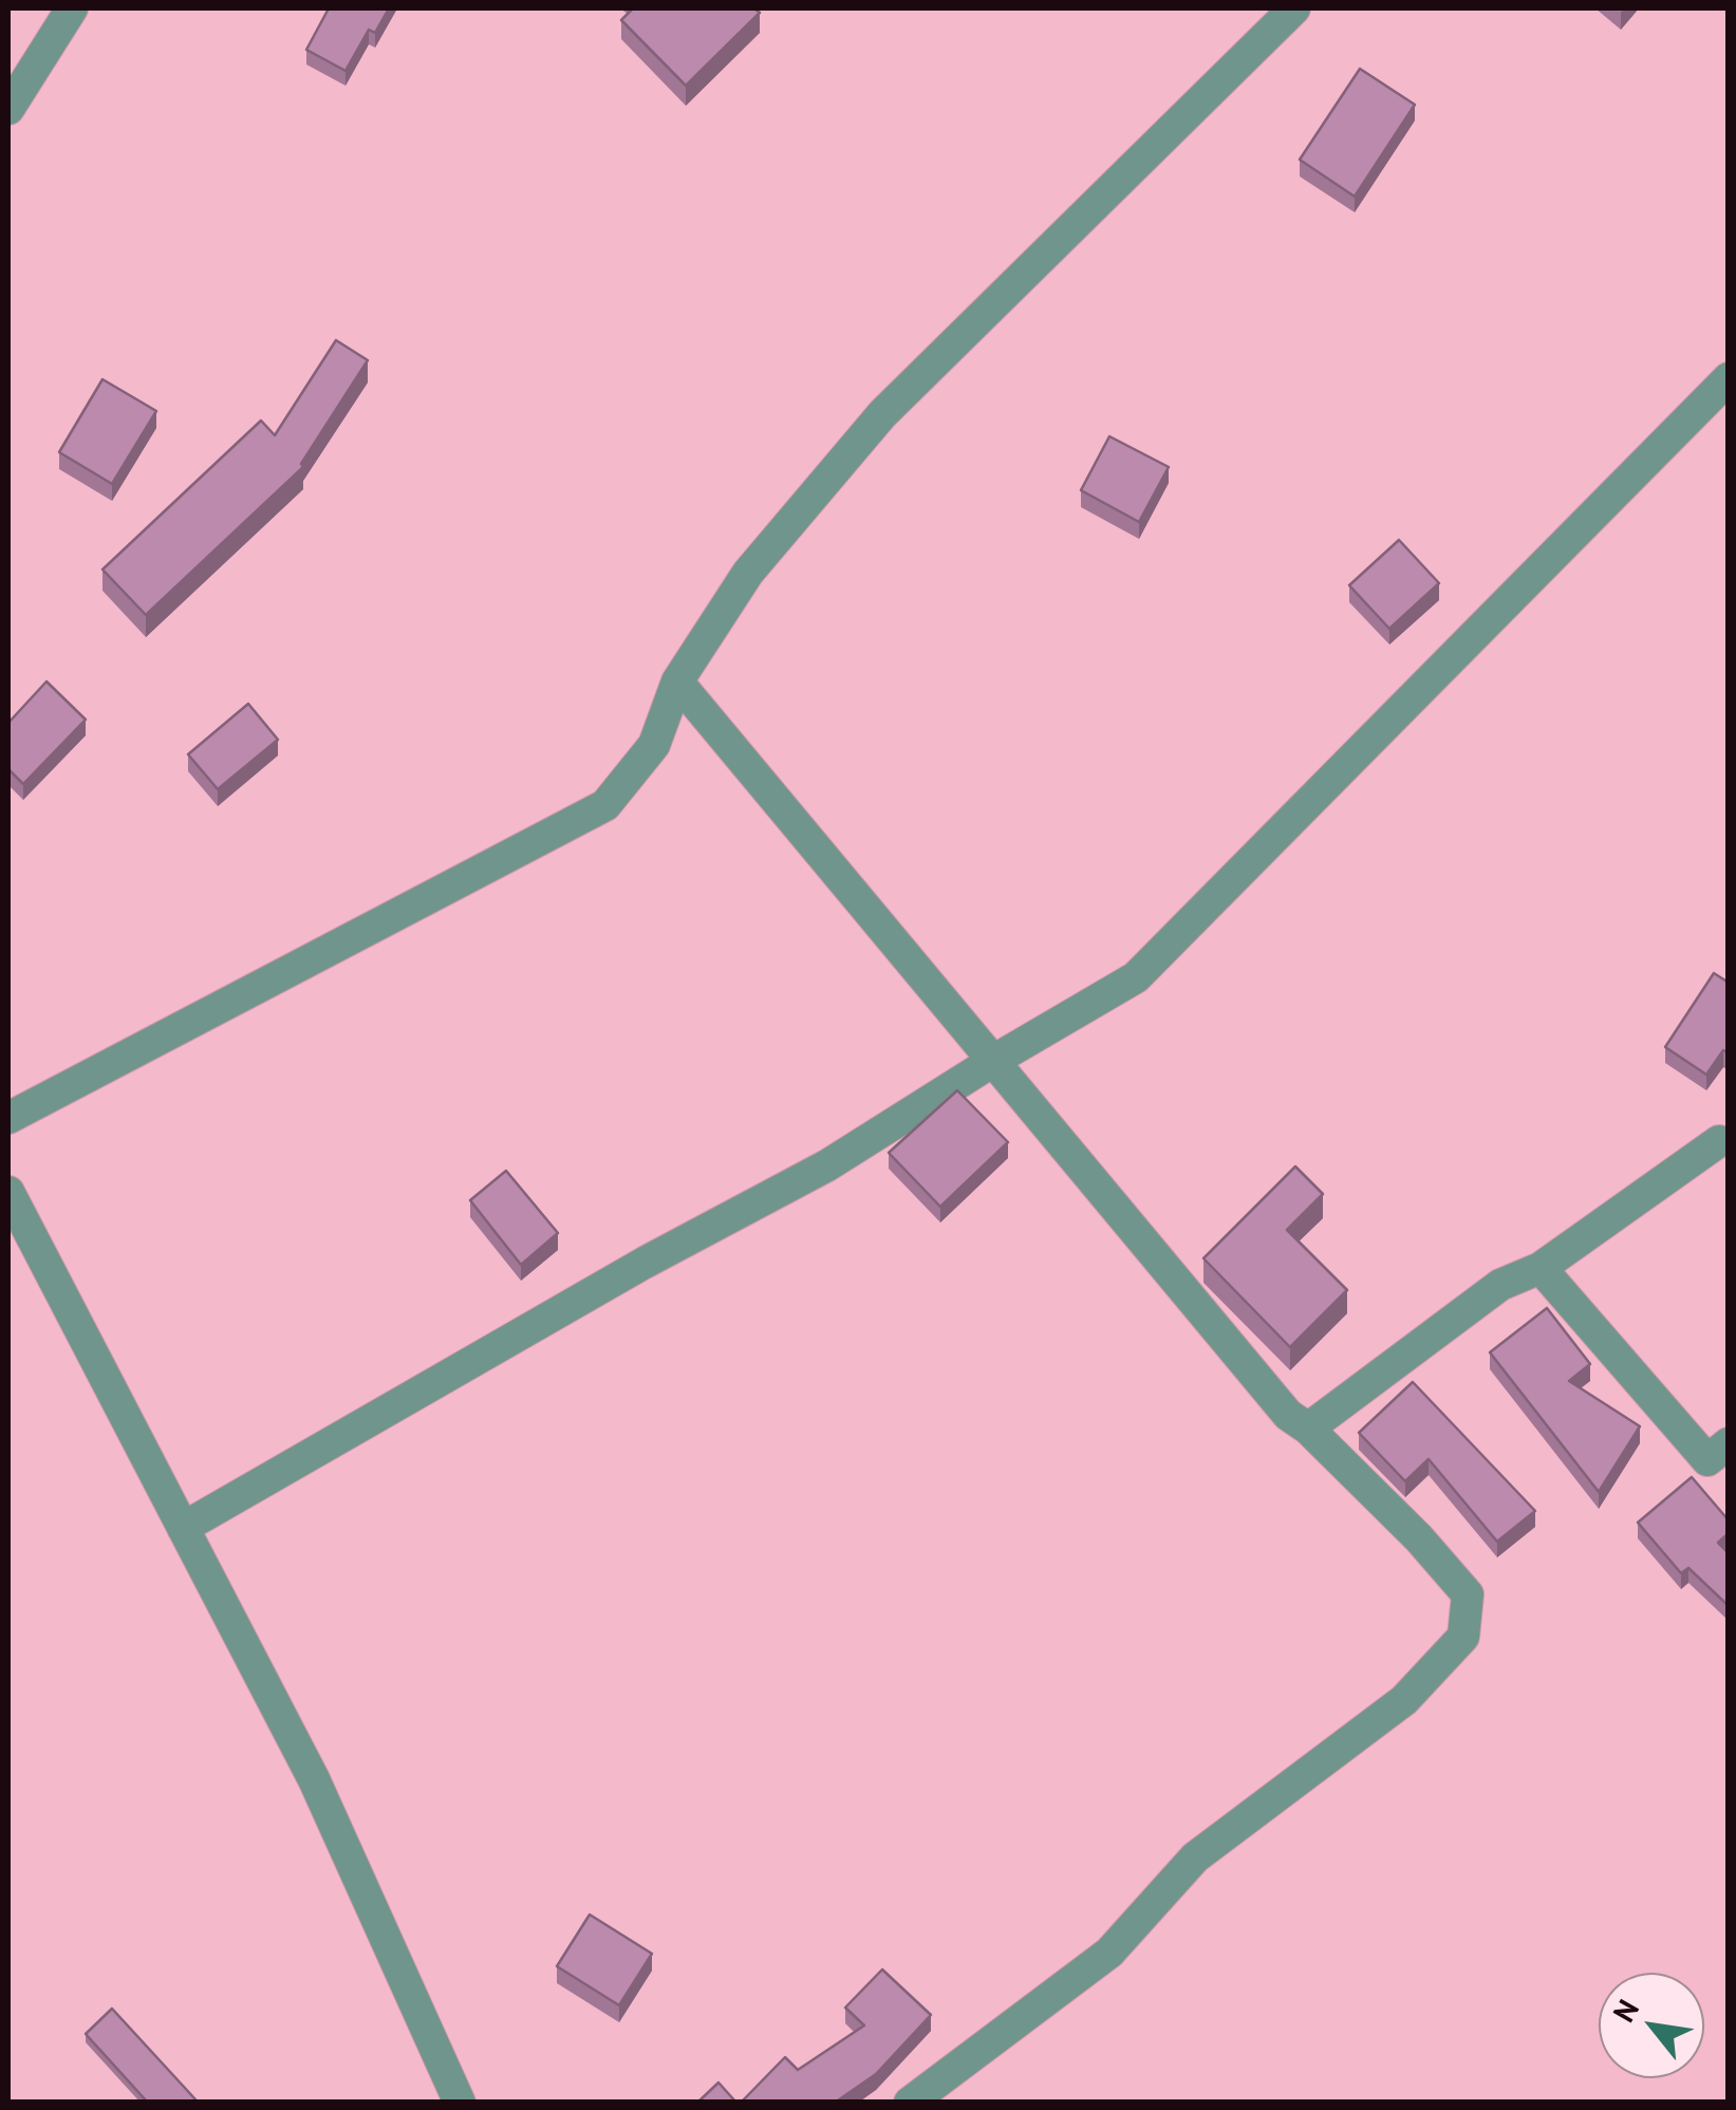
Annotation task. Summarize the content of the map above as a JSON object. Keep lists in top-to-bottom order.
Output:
{
  "north": "top left"
}
